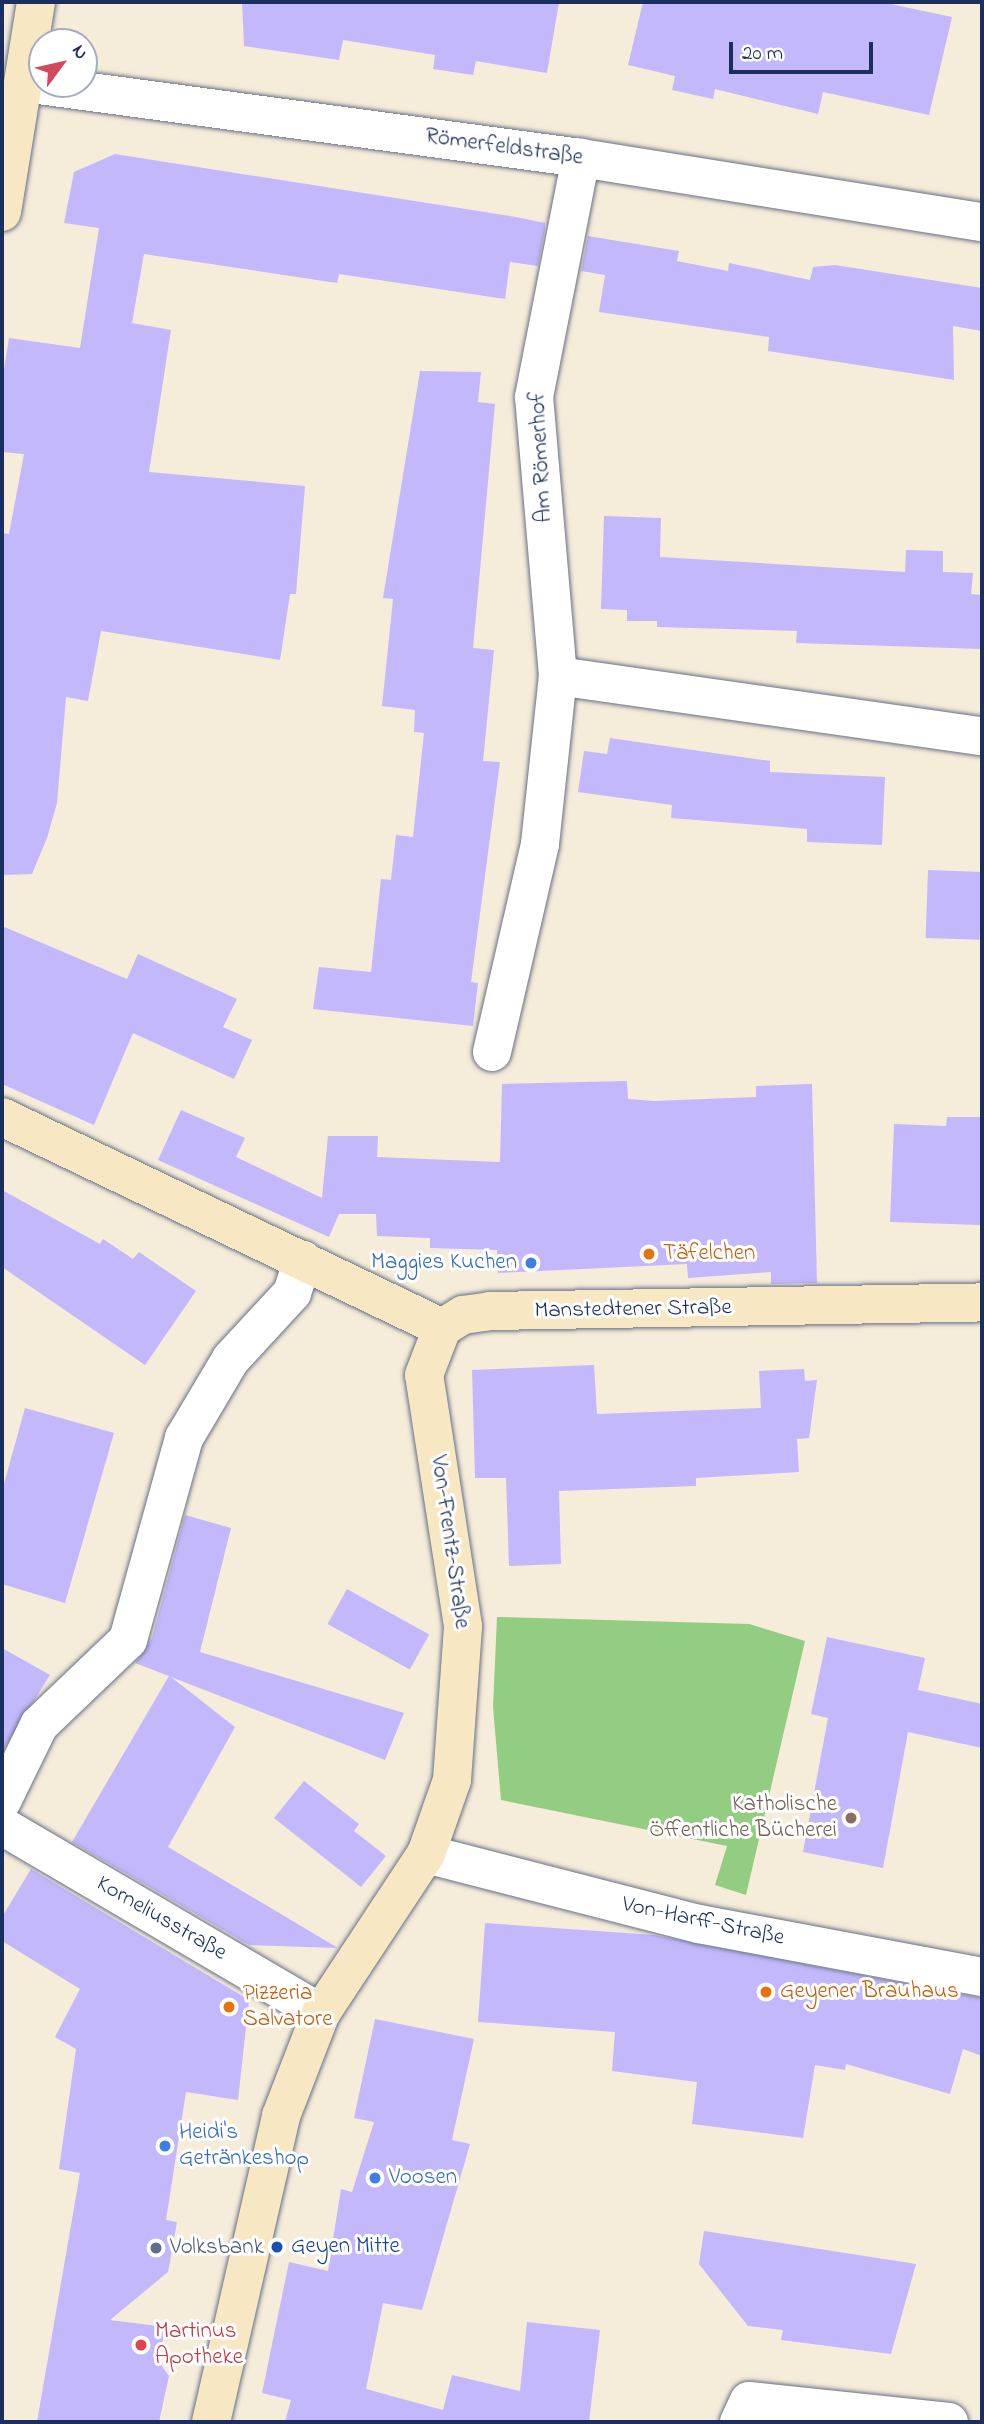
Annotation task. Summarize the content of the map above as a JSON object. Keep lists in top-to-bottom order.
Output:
{
  "streets": {
    "street": [
      "Römerfeldstraße",
      "Am Römerhof",
      "Manstedtener Straße",
      "Von-Frentz-Straße",
      "Korneliusstraße",
      "Von-Harff-Straße"
    ]
  },
  "crossings": [
    ["Römerfeldstraße", "Am Römerhof"],
    ["Manstedtener Straße", "Von-Frentz-Straße"],
    ["Von-Frentz-Straße", "Korneliusstraße"],
    ["Von-Frentz-Straße", "Von-Harff-Straße"]
  ],
  "places": [
    "Täfelchen",
    "Maggies Kuchen",
    "Katholische Öffentliche Bücherei",
    "Geyener Brauhaus",
    "Pizzeria Salvatore",
    "Heidi's Getränkeshop",
    "Voosen",
    "Geyen Mitte",
    "Volksbank",
    "Martinus Apotheke"
  ],
  "scale_bar": "20 m",
  "north": "top right"
}
